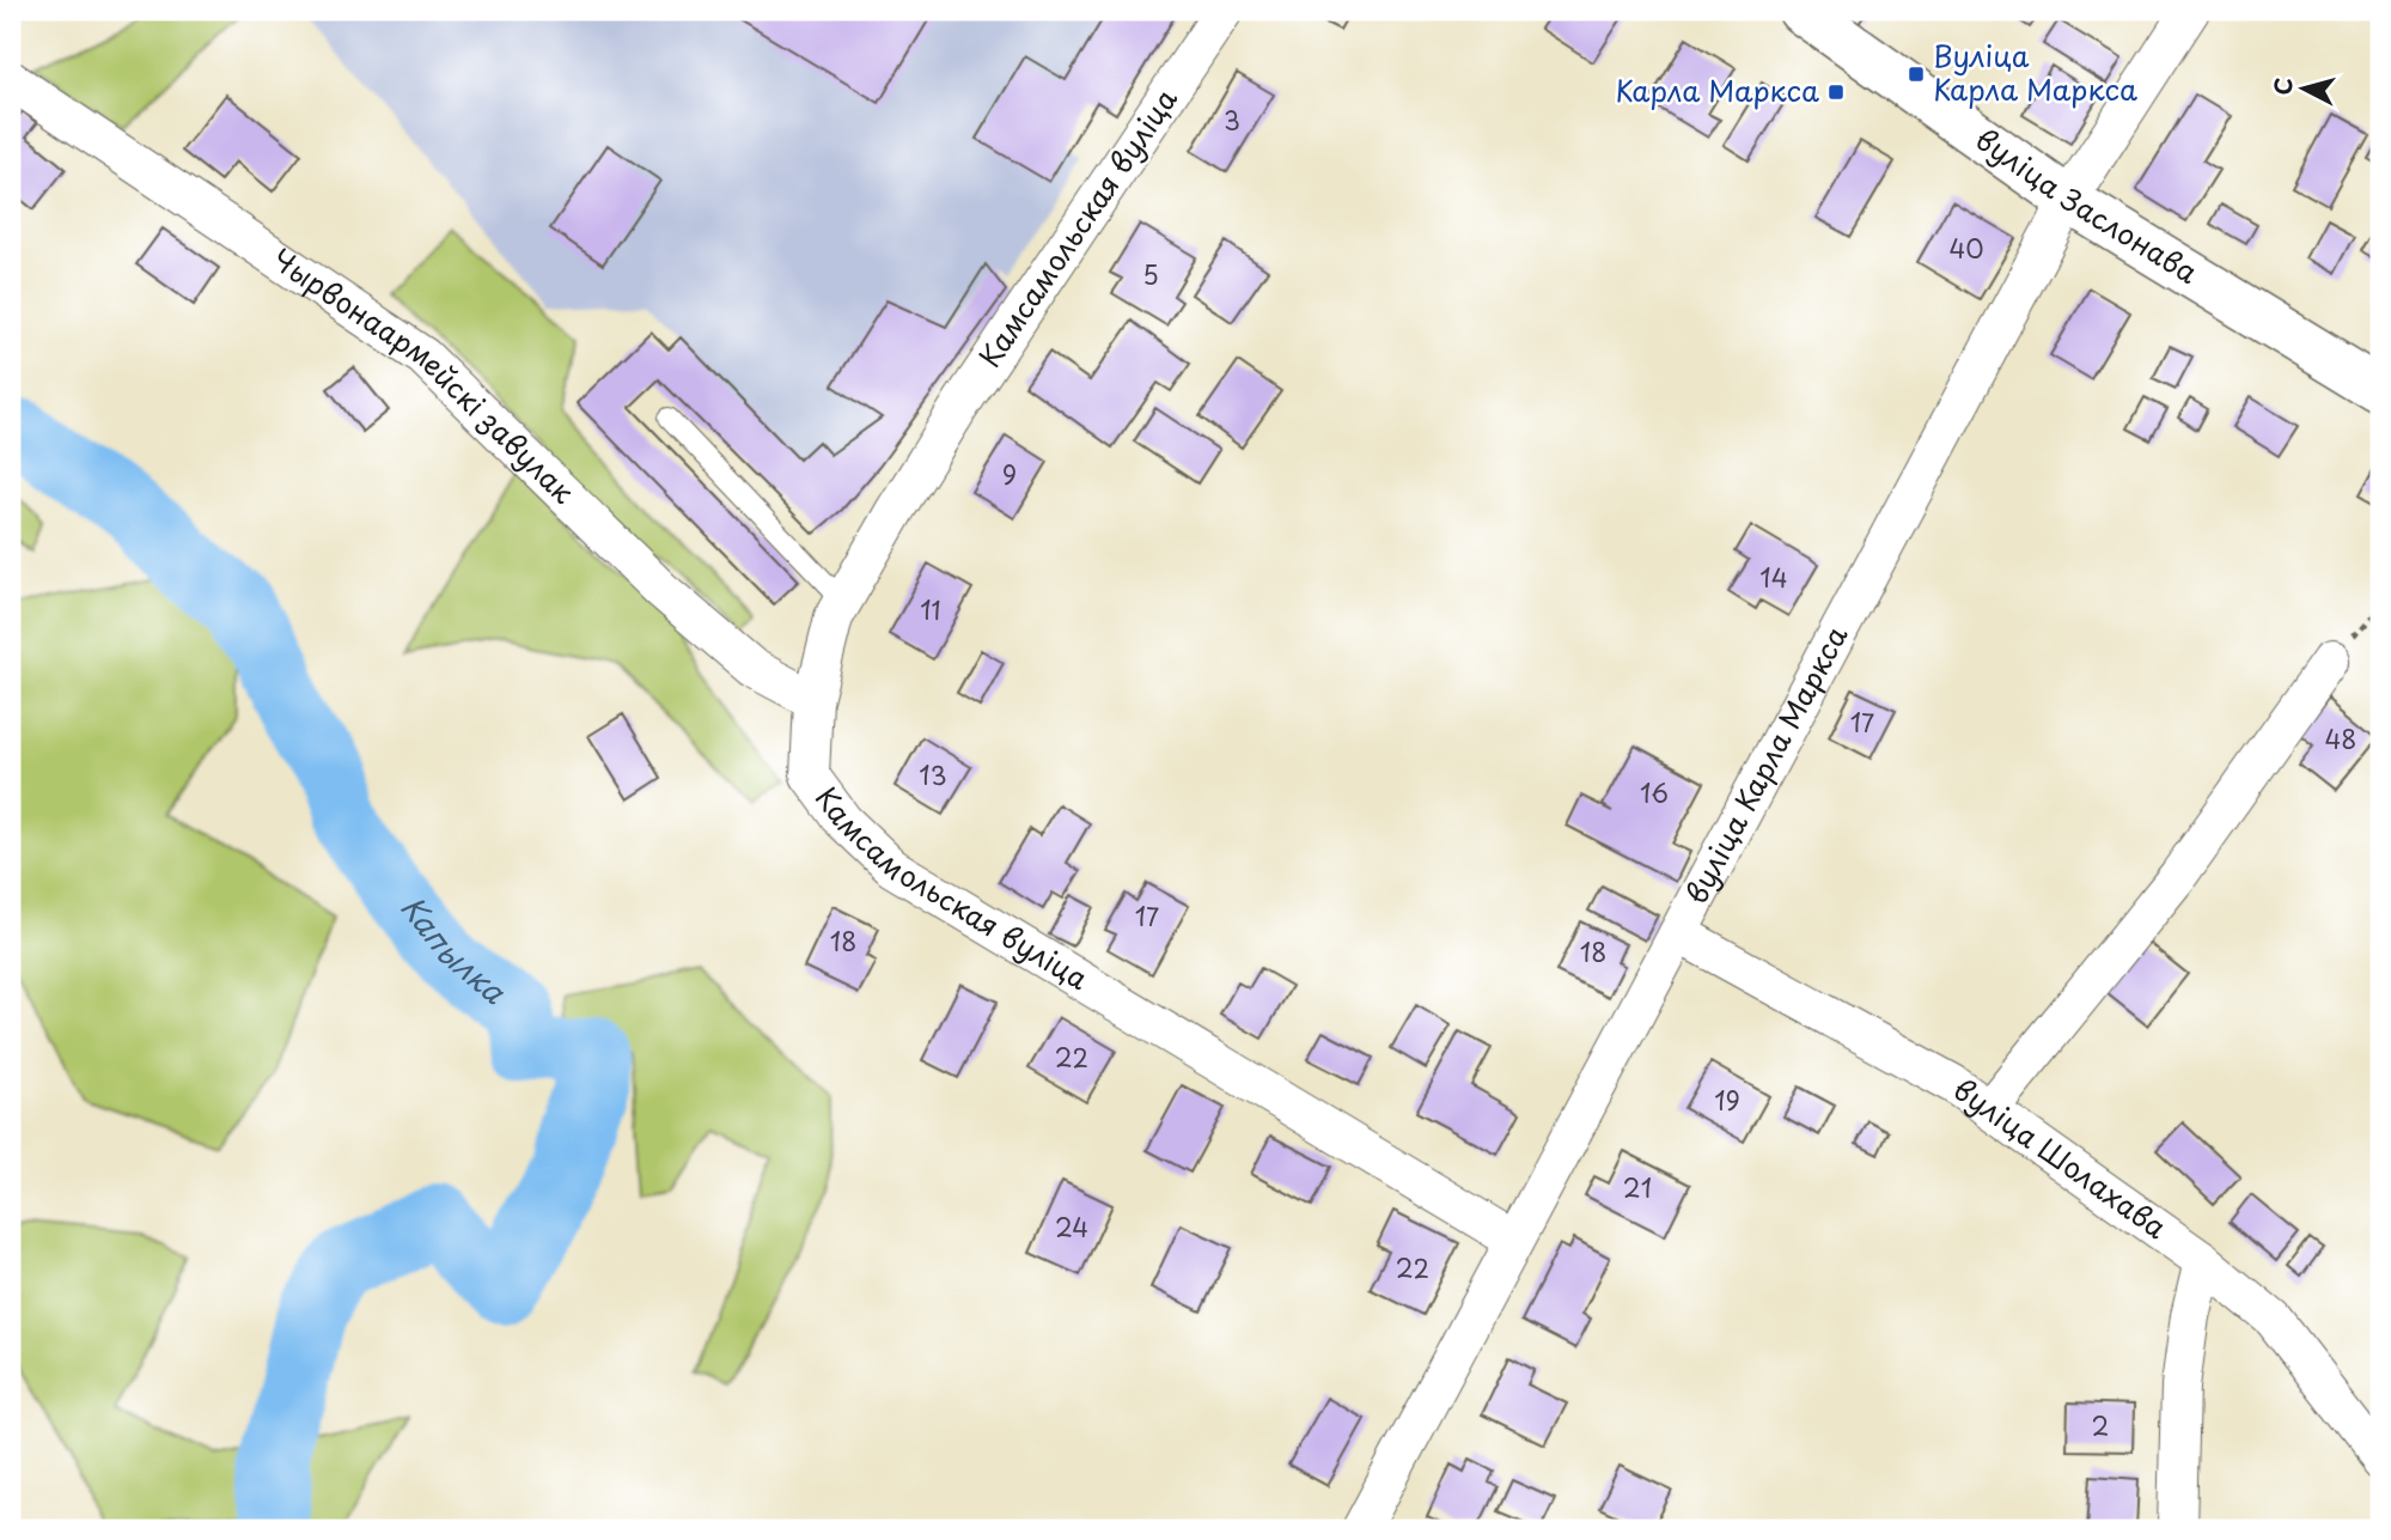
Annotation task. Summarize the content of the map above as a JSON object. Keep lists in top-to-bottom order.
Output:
{
  "streets": {
    "street": [
      "вуліца Заслонава",
      "Камсамольская вуліца",
      "Чырвонаармейскі завулак",
      "вуліца Карла Маркса",
      "вуліца Шолахава"
    ]
  },
  "crossings": [
    ["вуліца Заслонава", "вуліца Карла Маркса"],
    ["Камсамольская вуліца", "Чырвонаармейскі завулак"],
    ["Камсамольская вуліца", "вуліца Карла Маркса"],
    ["вуліца Карла Маркса", "вуліца Шолахава"]
  ],
  "water": ["Капылка"],
  "places": {
    "transit": ["Вуліца Карла Маркса", "Карла Маркса"]
  },
  "house_numbers": [
    "3",
    "40",
    "5",
    "9",
    "14",
    "11",
    "17",
    "48",
    "13",
    "16",
    "17",
    "18",
    "18",
    "22",
    "19",
    "21",
    "24",
    "22",
    "2"
  ],
  "north": "left"
}
